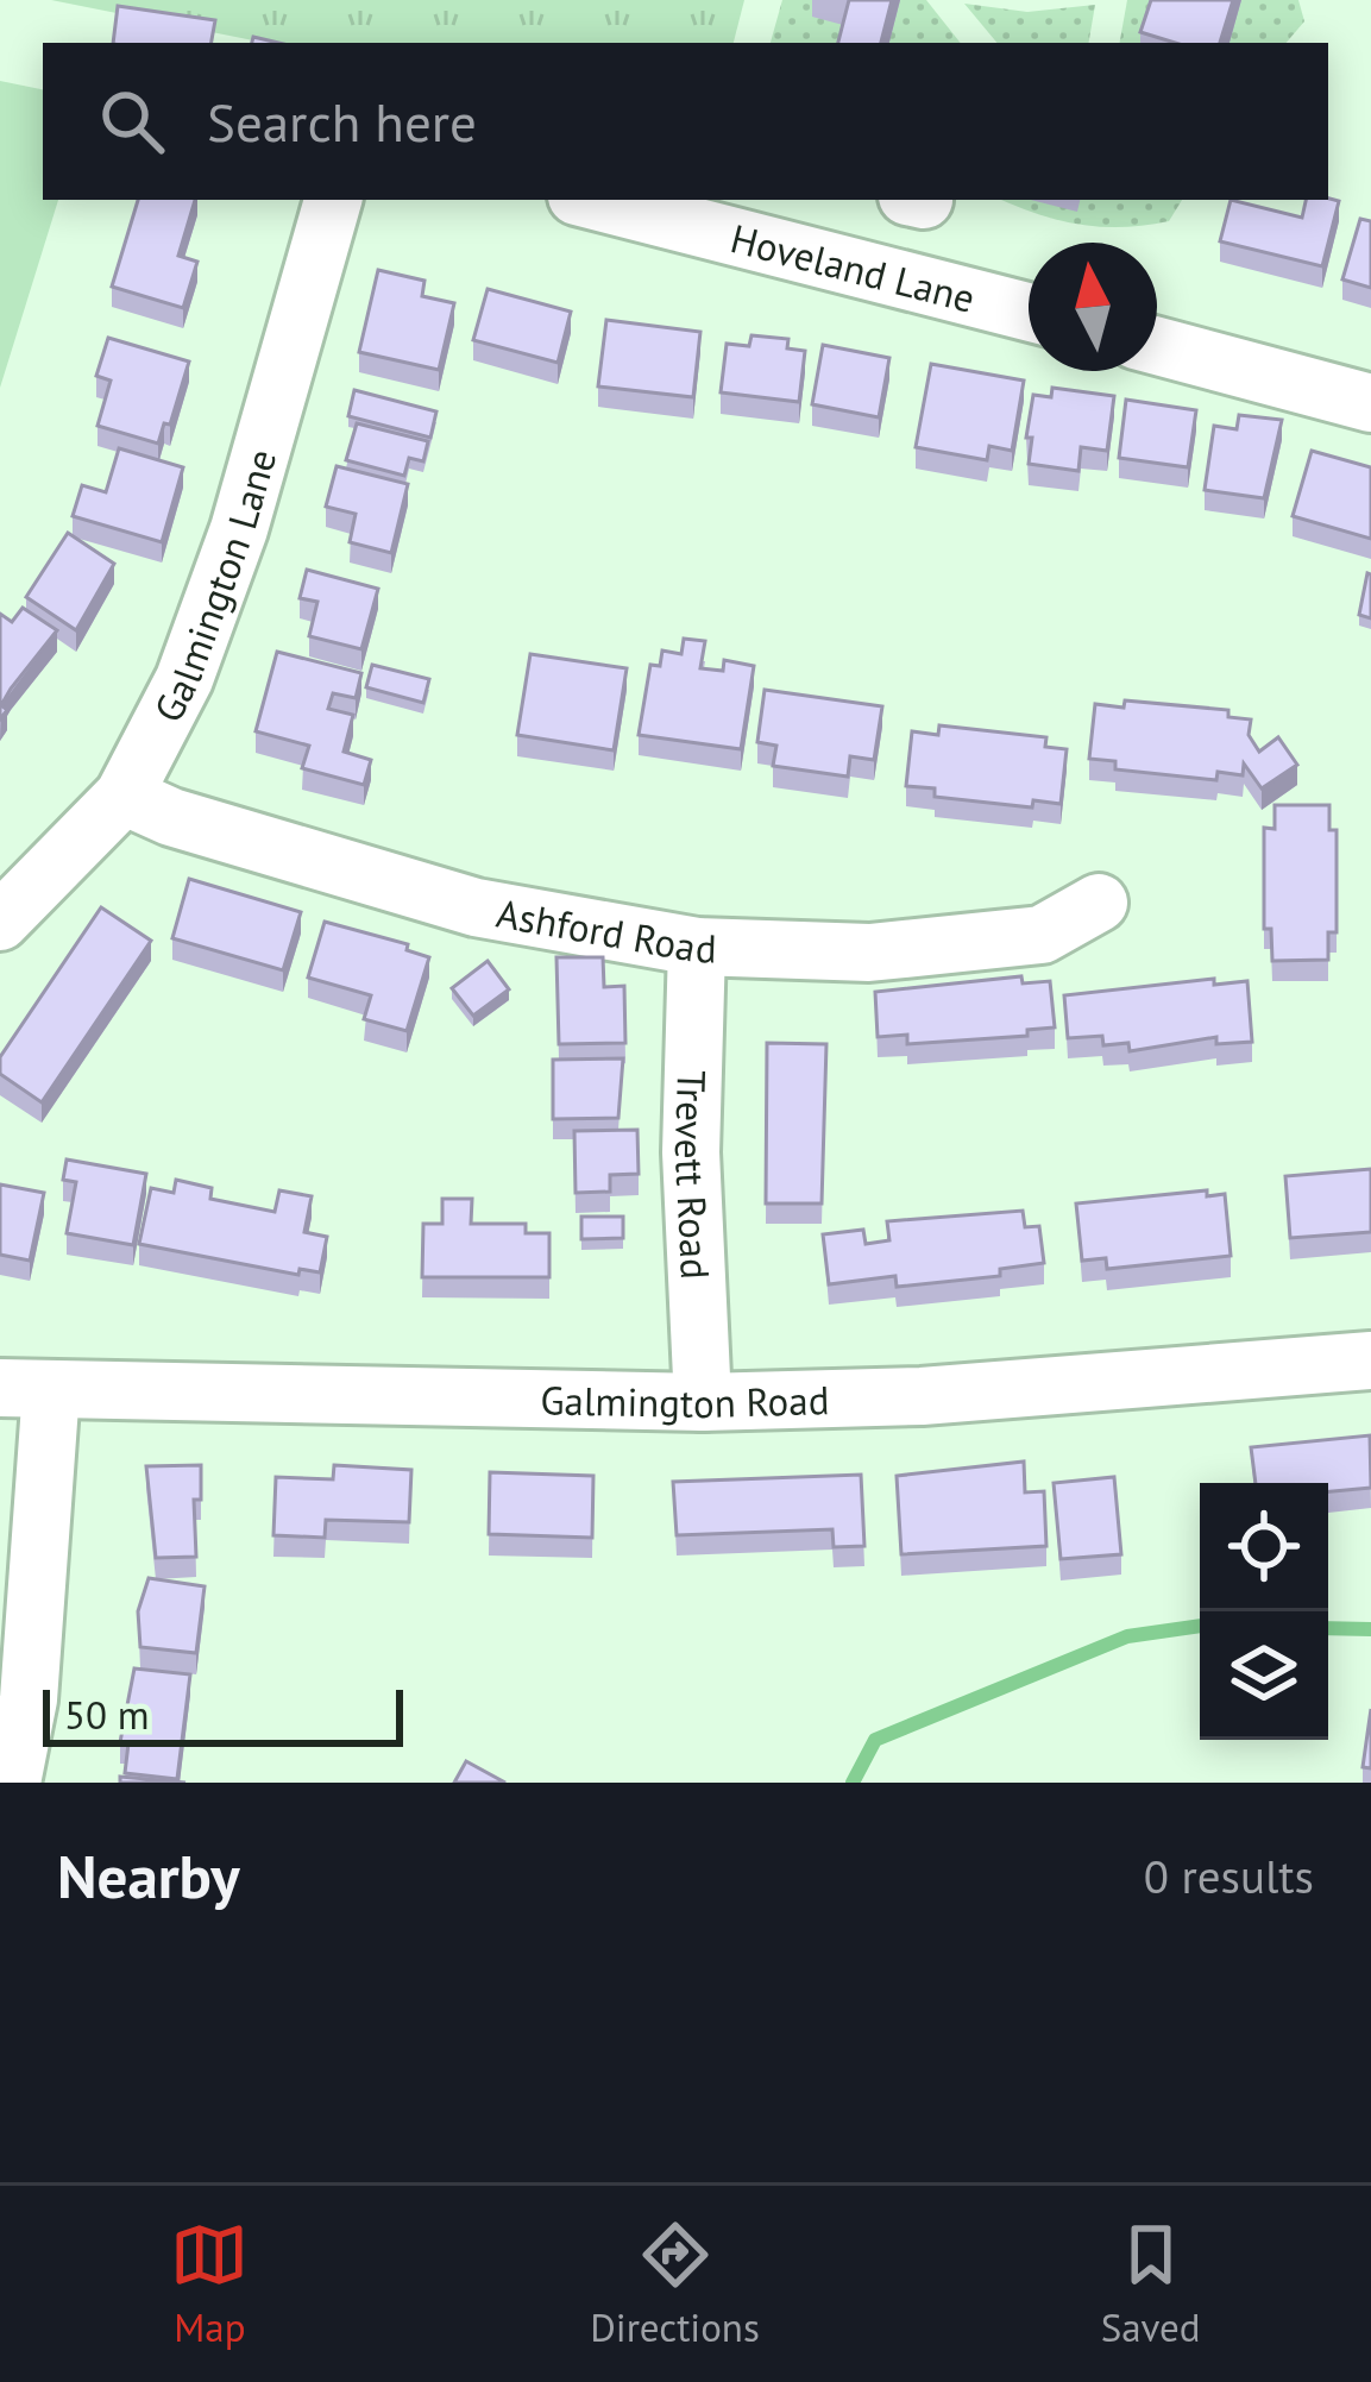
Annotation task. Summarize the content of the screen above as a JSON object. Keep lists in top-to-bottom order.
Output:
{
  "streets": {
    "street": [
      "Hoveland Lane",
      "Galmington Lane",
      "Ashford Road",
      "Trevett Road",
      "Galmington Road"
    ]
  },
  "crossings": [
    ["Galmington Lane", "Ashford Road"],
    ["Ashford Road", "Trevett Road"],
    ["Trevett Road", "Galmington Road"]
  ],
  "scale_bar": "50 m",
  "north": "top",
  "page": {
    "search": "Search here",
    "scale": "50 m",
    "heading": ["Nearby", "0 results"],
    "nav": ["Map", "Directions", "Saved"]
  }
}
